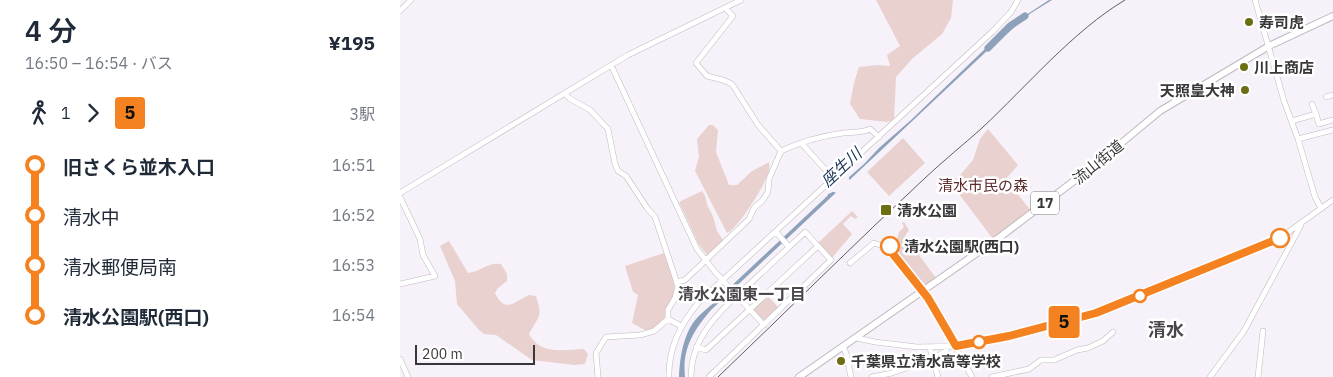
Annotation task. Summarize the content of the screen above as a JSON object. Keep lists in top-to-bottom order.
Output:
{
  "streets": {
    "main road": ["流山街道", "17"]
  },
  "districts": ["清水公園東一丁目", "清水"],
  "water": ["座生川"],
  "parks": ["清水市民の森"],
  "places": {
    "other": [
      "寿司虎",
      "川上商店",
      "天照皇大神",
      "清水公園駅(西口)",
      "千葉県立清水高等学校"
    ],
    "transit": ["清水公園"]
  },
  "lines": ["bus line 5"],
  "scale_bar": "200 m",
  "page": {
    "heading": ["4 分", "16:50 – 16:54 · バス", "¥195"],
    "on_map": "5",
    "legs": ["1", "5", "3駅"],
    "list": [
      {
        "name": "旧さくら並木入口",
        "value": "16:51"
      },
      {
        "name": "清水中",
        "value": "16:52"
      },
      {
        "name": "清水郵便局南",
        "value": "16:53"
      },
      {
        "name": "清水公園駅(西口)",
        "value": "16:54"
      }
    ],
    "scale": "200 m"
  }
}
